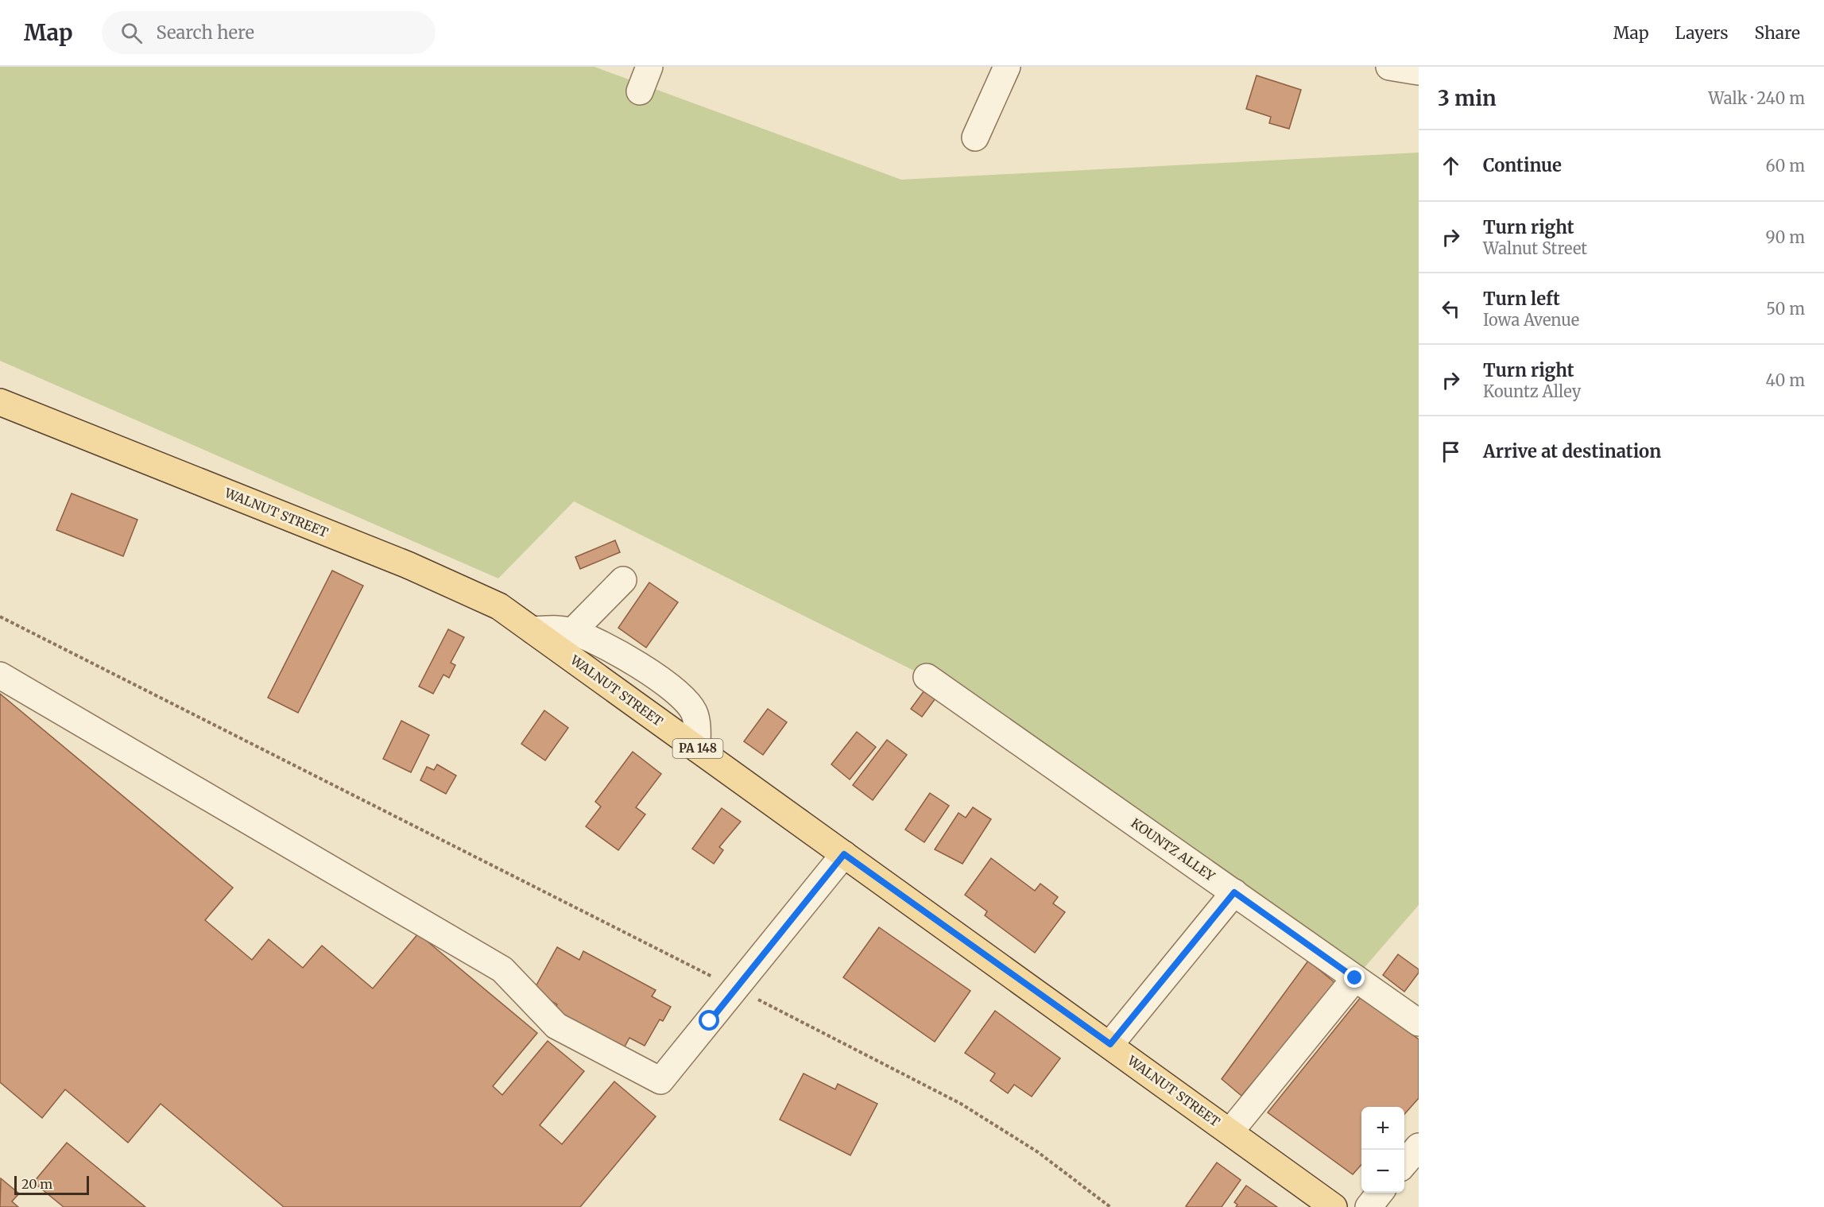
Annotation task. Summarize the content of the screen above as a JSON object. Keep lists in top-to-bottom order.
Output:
{
  "streets": {
    "main road": ["WALNUT STREET", "PA 148"],
    "street": ["KOUNTZ ALLEY"]
  },
  "scale_bar": "20 m",
  "page": {
    "header": "Map",
    "search": "Search here",
    "nav": ["Map", "Layers", "Share"],
    "heading": ["3 min", "Walk · 240 m"],
    "list": [
      ["Continue", "60 m"],
      ["Turn right", "Walnut Street", "90 m"],
      ["Turn left", "Iowa Avenue", "50 m"],
      ["Turn right", "Kountz Alley", "40 m"],
      "Arrive at destination"
    ],
    "map_buttons": ["+", "−"],
    "scale": "20 m"
  }
}
